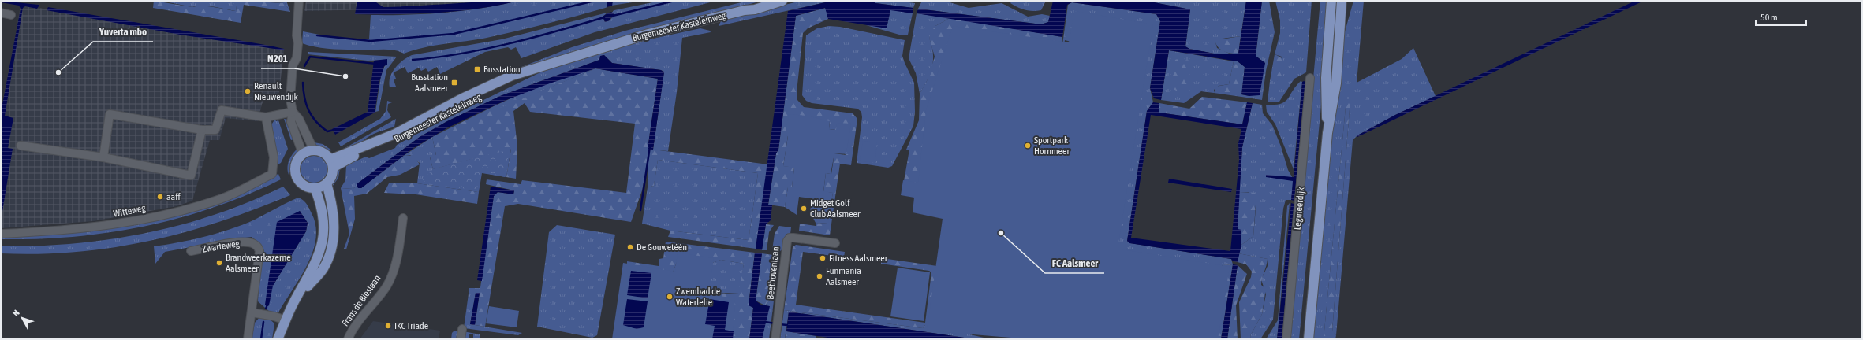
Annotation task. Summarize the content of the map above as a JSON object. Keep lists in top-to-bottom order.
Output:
{
  "streets": {
    "main road": ["Burgemeester Kasteleinweg"],
    "street": [
      "Legmeerdijk",
      "Witteweg",
      "Zwarteweg",
      "Beethovenlaan",
      "Frans de Bieslaan"
    ]
  },
  "places": {
    "transit": ["Busstation", "Busstation Aalsmeer"],
    "other": [
      "Yuverta mbo",
      "N201",
      "Renault Nieuwendijk",
      "Sportpark Hornmeer",
      "aaff",
      "Midget Golf Club Aalsmeer",
      "FC Aalsmeer",
      "De Gouwetéén",
      "Fitness Aalsmeer",
      "Brandweerkazerne Aalsmeer",
      "Funmania Aalsmeer",
      "Zwembad de Waterlelie",
      "IKC Triade"
    ]
  },
  "scale_bar": "50 m",
  "north": "top left"
}
